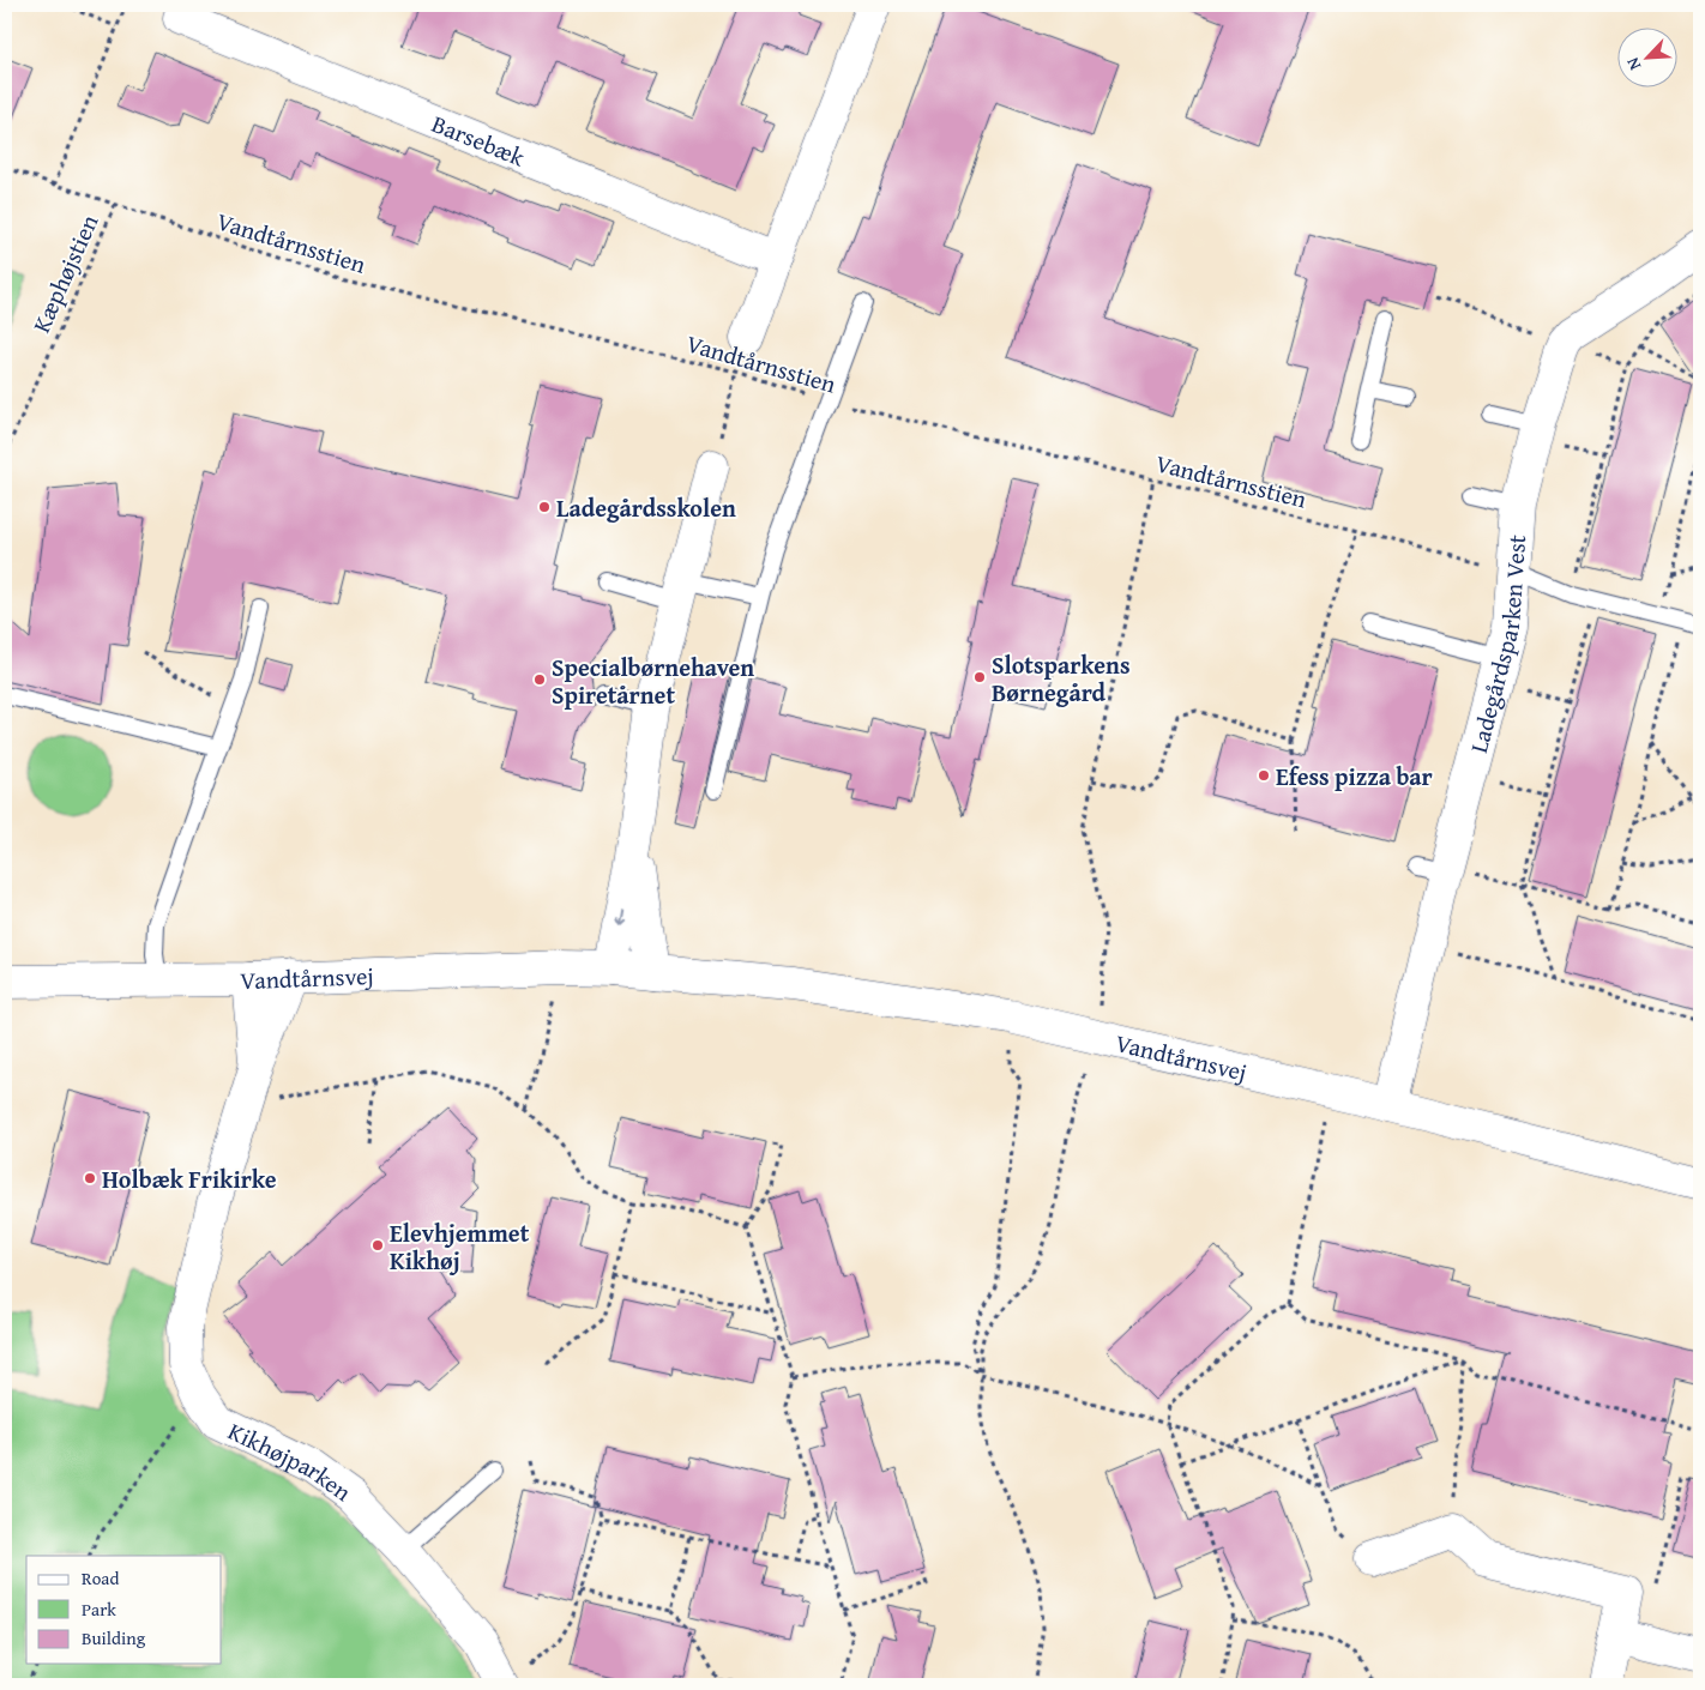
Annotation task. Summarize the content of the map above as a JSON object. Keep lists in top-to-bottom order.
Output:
{
  "streets": {
    "street": [
      "Barsebæk",
      "Ladegårdsparken Vest",
      "Vandtårnsvej",
      "Kikhøjparken"
    ],
    "path": ["Vandtårnsstien", "Kæphøjstien"]
  },
  "crossings": [
    ["Vandtårnsstien", "Kæphøjstien"],
    ["Vandtårnsstien", "Ladegårdsparken Vest"],
    ["Ladegårdsparken Vest", "Vandtårnsvej"],
    ["Vandtårnsvej", "Kikhøjparken"]
  ],
  "places": [
    "Ladegårdsskolen",
    "Slotsparkens Børnegård",
    "Specialbørnehaven Spiretårnet",
    "Efess pizza bar",
    "Holbæk Frikirke",
    "Elevhjemmet Kikhøj"
  ],
  "legend": ["Road", "Park", "Building"],
  "north": "bottom left"
}
